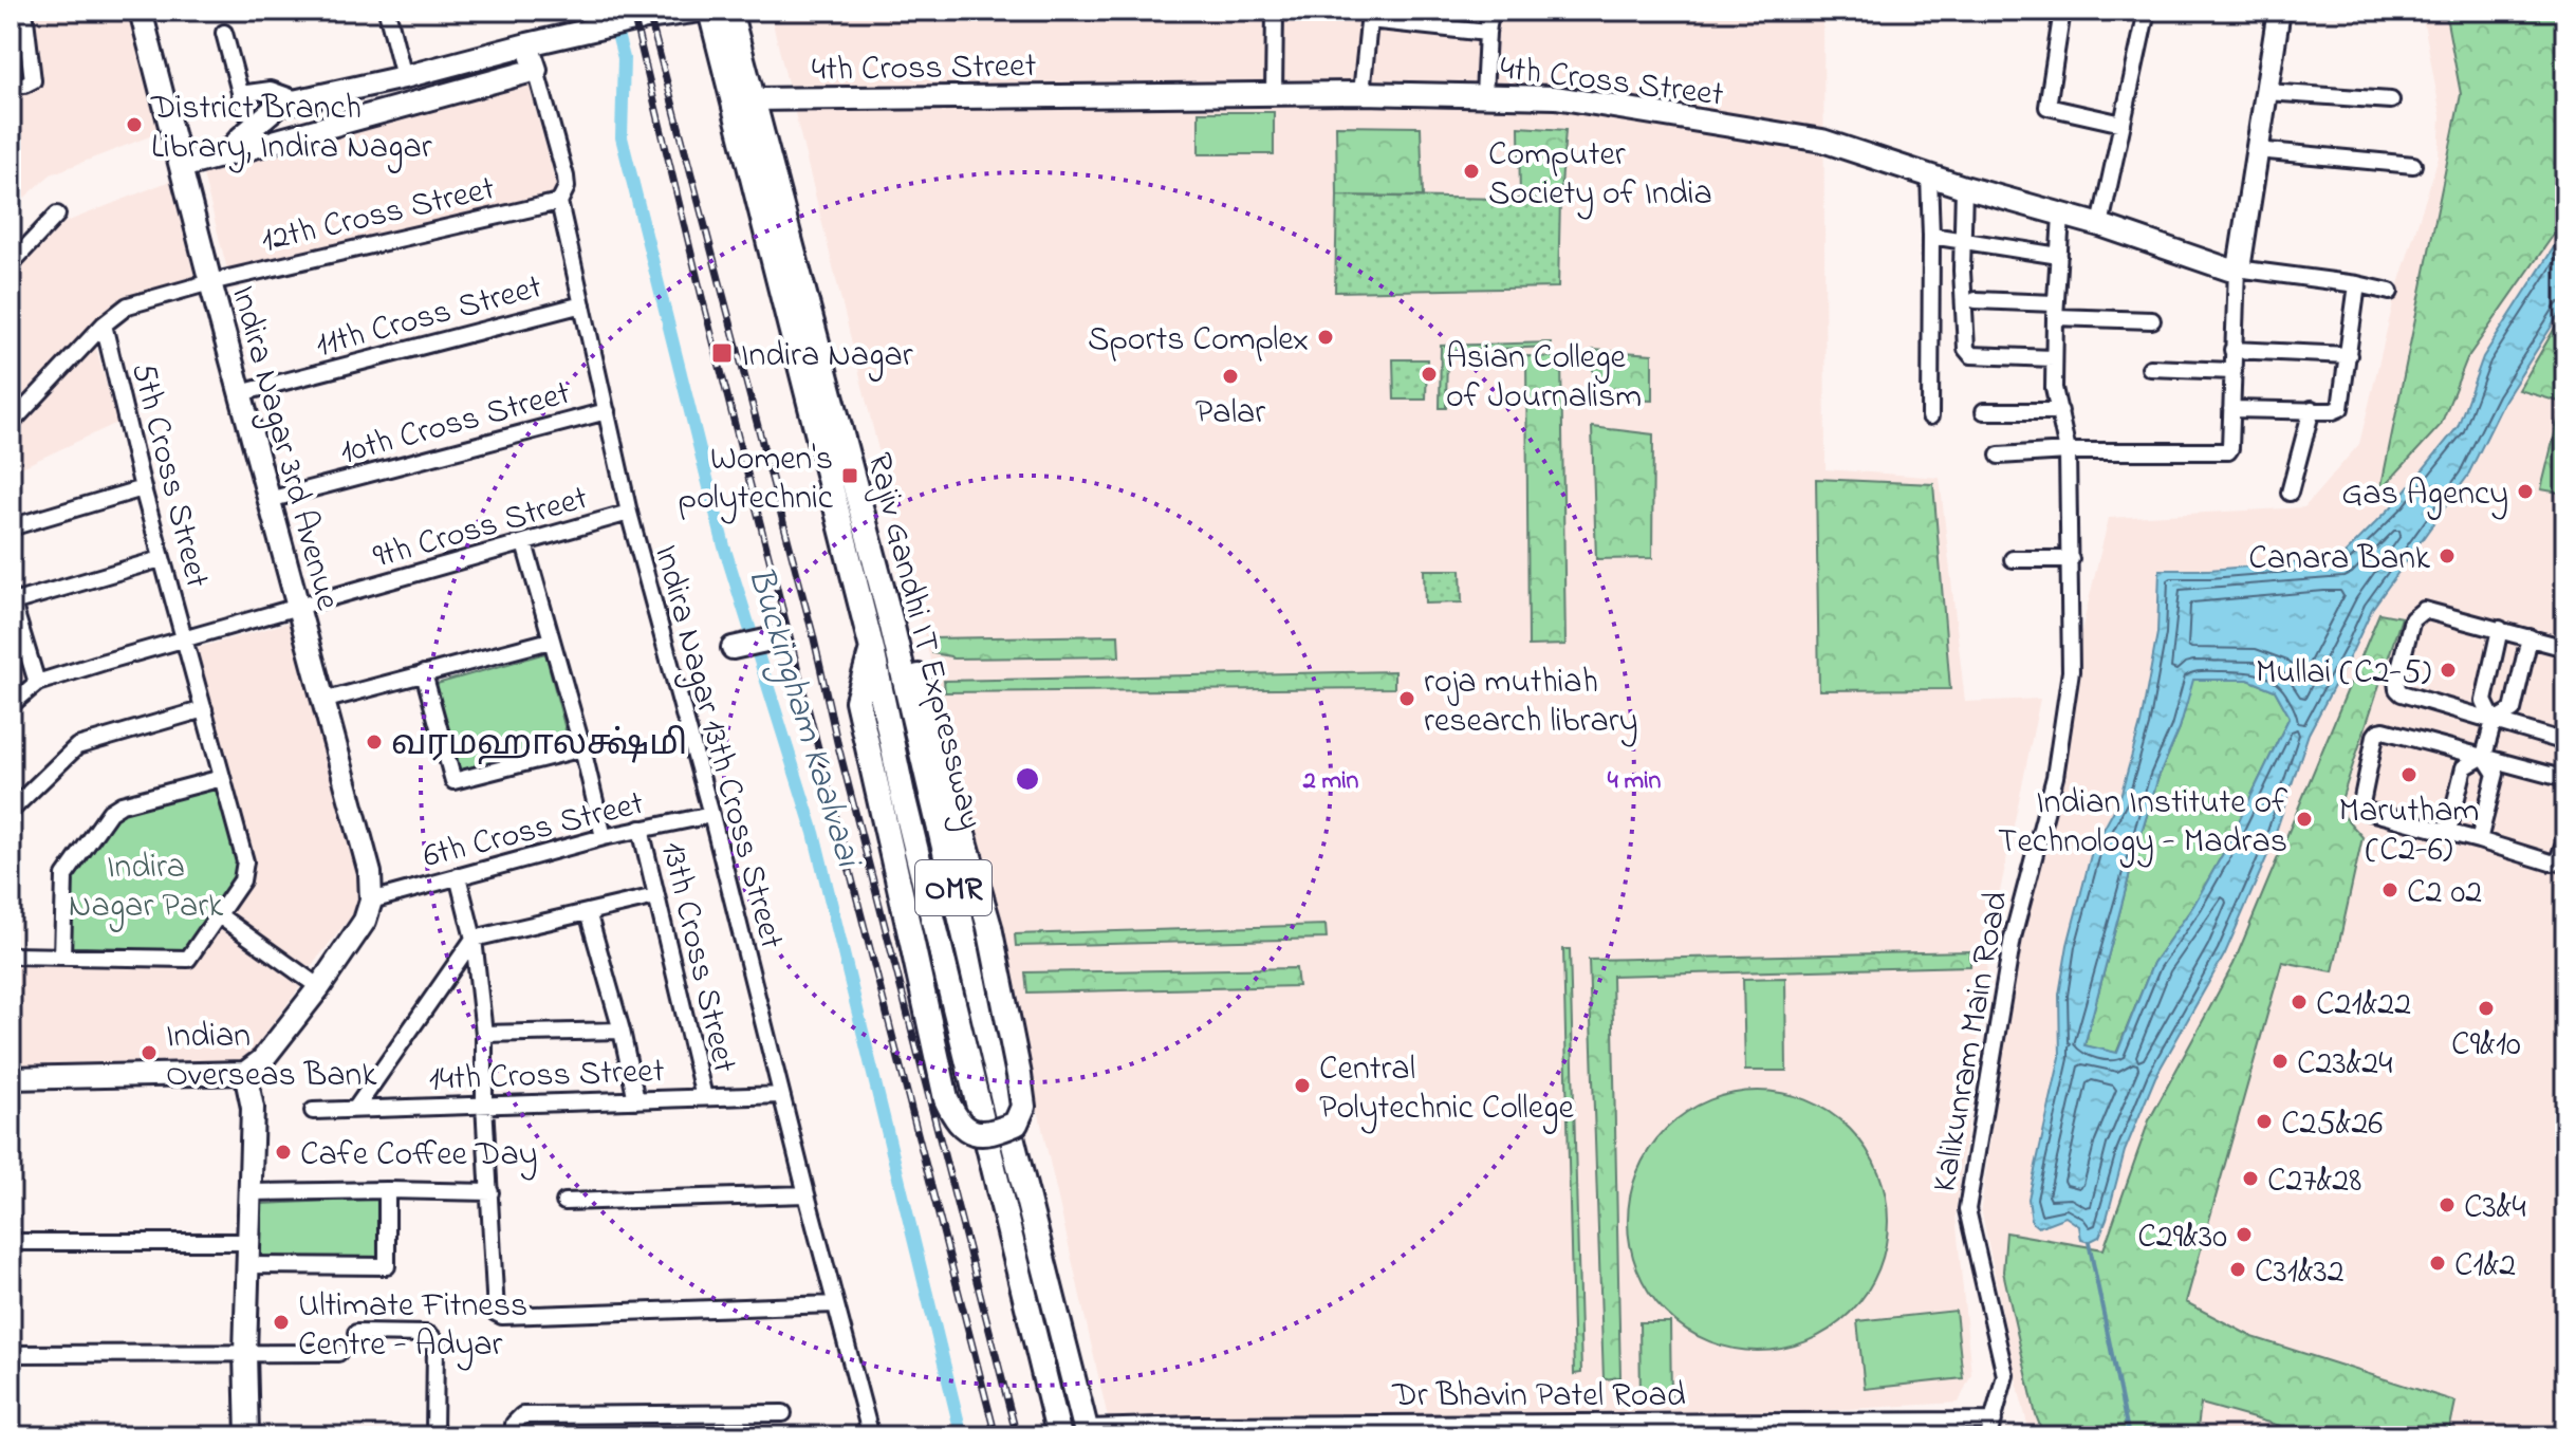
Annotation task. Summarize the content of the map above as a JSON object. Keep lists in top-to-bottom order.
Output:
{
  "streets": {
    "main road": ["Rajiv Gandhi IT Expressway", "OMR"],
    "street": [
      "4th Cross Street",
      "12th Cross Street",
      "11th Cross Street",
      "10th Cross Street",
      "Indira Nagar 3rd Avenue",
      "5th Cross Street",
      "9th Cross Street",
      "Indira Nagar 13th Cross Street",
      "6th Cross Street",
      "13th Cross Street",
      "Kalikunram Main Road",
      "14th Cross Street",
      "Dr Bhavin Patel Road"
    ]
  },
  "crossings": [
    ["4th Cross Street", "Rajiv Gandhi IT Expressway"],
    ["4th Cross Street", "Kalikunram Main Road"],
    ["12th Cross Street", "Indira Nagar 3rd Avenue"],
    ["12th Cross Street", "5th Cross Street"],
    ["12th Cross Street", "Indira Nagar 13th Cross Street"],
    ["11th Cross Street", "Indira Nagar 3rd Avenue"],
    ["11th Cross Street", "Indira Nagar 13th Cross Street"],
    ["10th Cross Street", "Indira Nagar 3rd Avenue"],
    ["10th Cross Street", "Indira Nagar 13th Cross Street"],
    ["Indira Nagar 3rd Avenue", "9th Cross Street"],
    ["Indira Nagar 3rd Avenue", "6th Cross Street"],
    ["5th Cross Street", "9th Cross Street"],
    ["9th Cross Street", "Indira Nagar 13th Cross Street"],
    ["Rajiv Gandhi IT Expressway", "Dr Bhavin Patel Road"],
    ["Indira Nagar 13th Cross Street", "6th Cross Street"],
    ["Indira Nagar 13th Cross Street", "14th Cross Street"],
    ["6th Cross Street", "13th Cross Street"],
    ["13th Cross Street", "14th Cross Street"],
    ["Kalikunram Main Road", "Dr Bhavin Patel Road"]
  ],
  "water": ["Buckingham Kaalvaai"],
  "parks": ["Indira Nagar Park"],
  "places": {
    "other": [
      "District Branch Library, Indira Nagar",
      "Computer Society of India",
      "Sports Complex",
      "Asian College of Journalism",
      "Palar",
      "Gas Agency",
      "Canara Bank",
      "Mullai (C2-5)",
      "roja muthiah research library",
      "வரமஹாலக்ஷ்மி",
      "Marutham (C2-6)",
      "Indian Institute of Technology - Madras",
      "C2 02",
      "C21&22",
      "C9&10",
      "Indian Overseas Bank",
      "C23&24",
      "Central Polytechnic College",
      "C25&26",
      "Cafe Coffee Day",
      "C27&28",
      "C3&4",
      "C29&30",
      "C1&2",
      "C31&32",
      "Ultimate Fitness Centre - Adyar"
    ],
    "transit": ["Indira Nagar", "Women's polytechnic"]
  },
  "rings": ["2 min", "4 min"]
}
